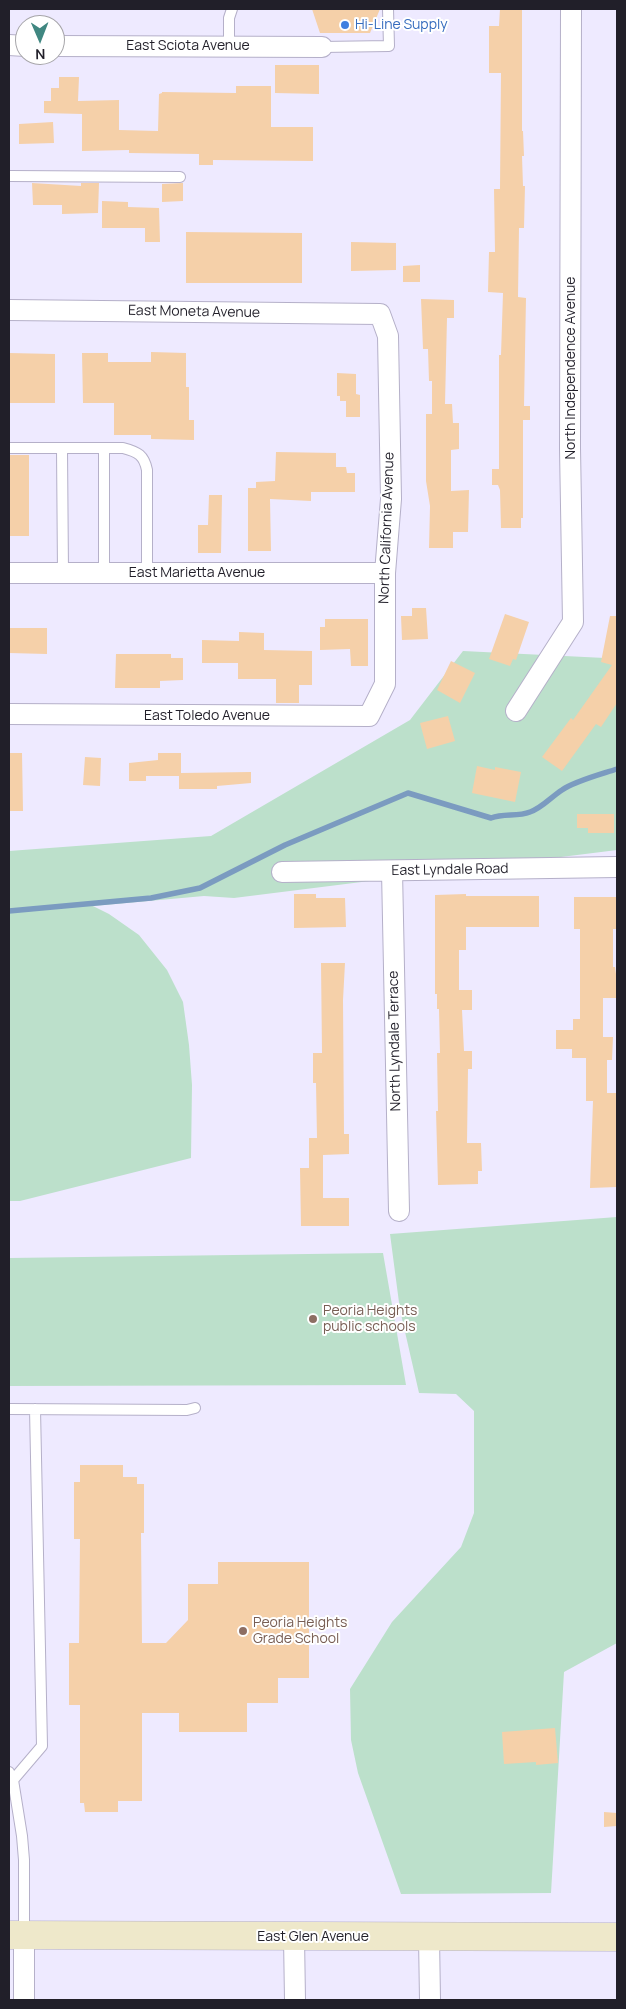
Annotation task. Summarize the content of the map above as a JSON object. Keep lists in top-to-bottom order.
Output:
{
  "streets": {
    "street": [
      "East Sciota Avenue",
      "East Moneta Avenue",
      "North Independence Avenue",
      "North California Avenue",
      "East Marietta Avenue",
      "East Toledo Avenue",
      "East Lyndale Road",
      "North Lyndale Terrace",
      "East Glen Avenue"
    ]
  },
  "crossings": [
    ["East Moneta Avenue", "North California Avenue"],
    ["North California Avenue", "East Marietta Avenue"],
    ["North California Avenue", "East Toledo Avenue"],
    ["East Lyndale Road", "North Lyndale Terrace"]
  ],
  "places": ["Hi-Line Supply", "Peoria Heights public schools", "Peoria Heights Grade School"],
  "north": "bottom"
}
